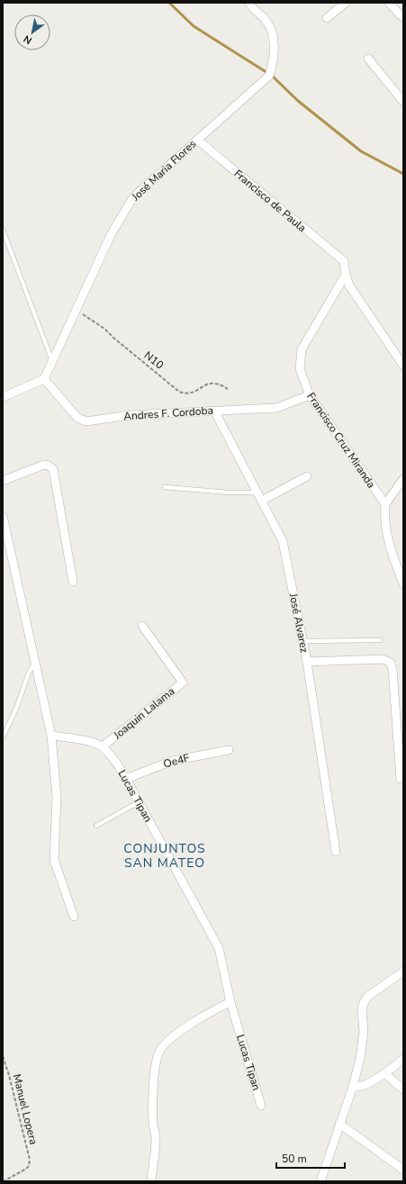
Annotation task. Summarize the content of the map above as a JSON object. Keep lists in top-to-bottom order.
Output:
{
  "streets": {
    "street": [
      "José Maria Flores",
      "Francisco de Paula",
      "Andres F. Cordoba",
      "Francisco Cruz Miranda",
      "José Alvarez",
      "Joaquin Lalama",
      "Oe4F",
      "Lucas Tipan"
    ],
    "path": ["N10", "Manuel Lopera"]
  },
  "crossings": [
    ["José Maria Flores", "Francisco de Paula"],
    ["José Maria Flores", "N10"],
    ["José Maria Flores", "Andres F. Cordoba"],
    ["Francisco de Paula", "Francisco Cruz Miranda"],
    ["Andres F. Cordoba", "Francisco Cruz Miranda"],
    ["Andres F. Cordoba", "José Alvarez"],
    ["Joaquin Lalama", "Lucas Tipan"],
    ["Oe4F", "Lucas Tipan"]
  ],
  "districts": ["CONJUNTOS SAN MATEO"],
  "scale_bar": "50 m",
  "north": "bottom left"
}
